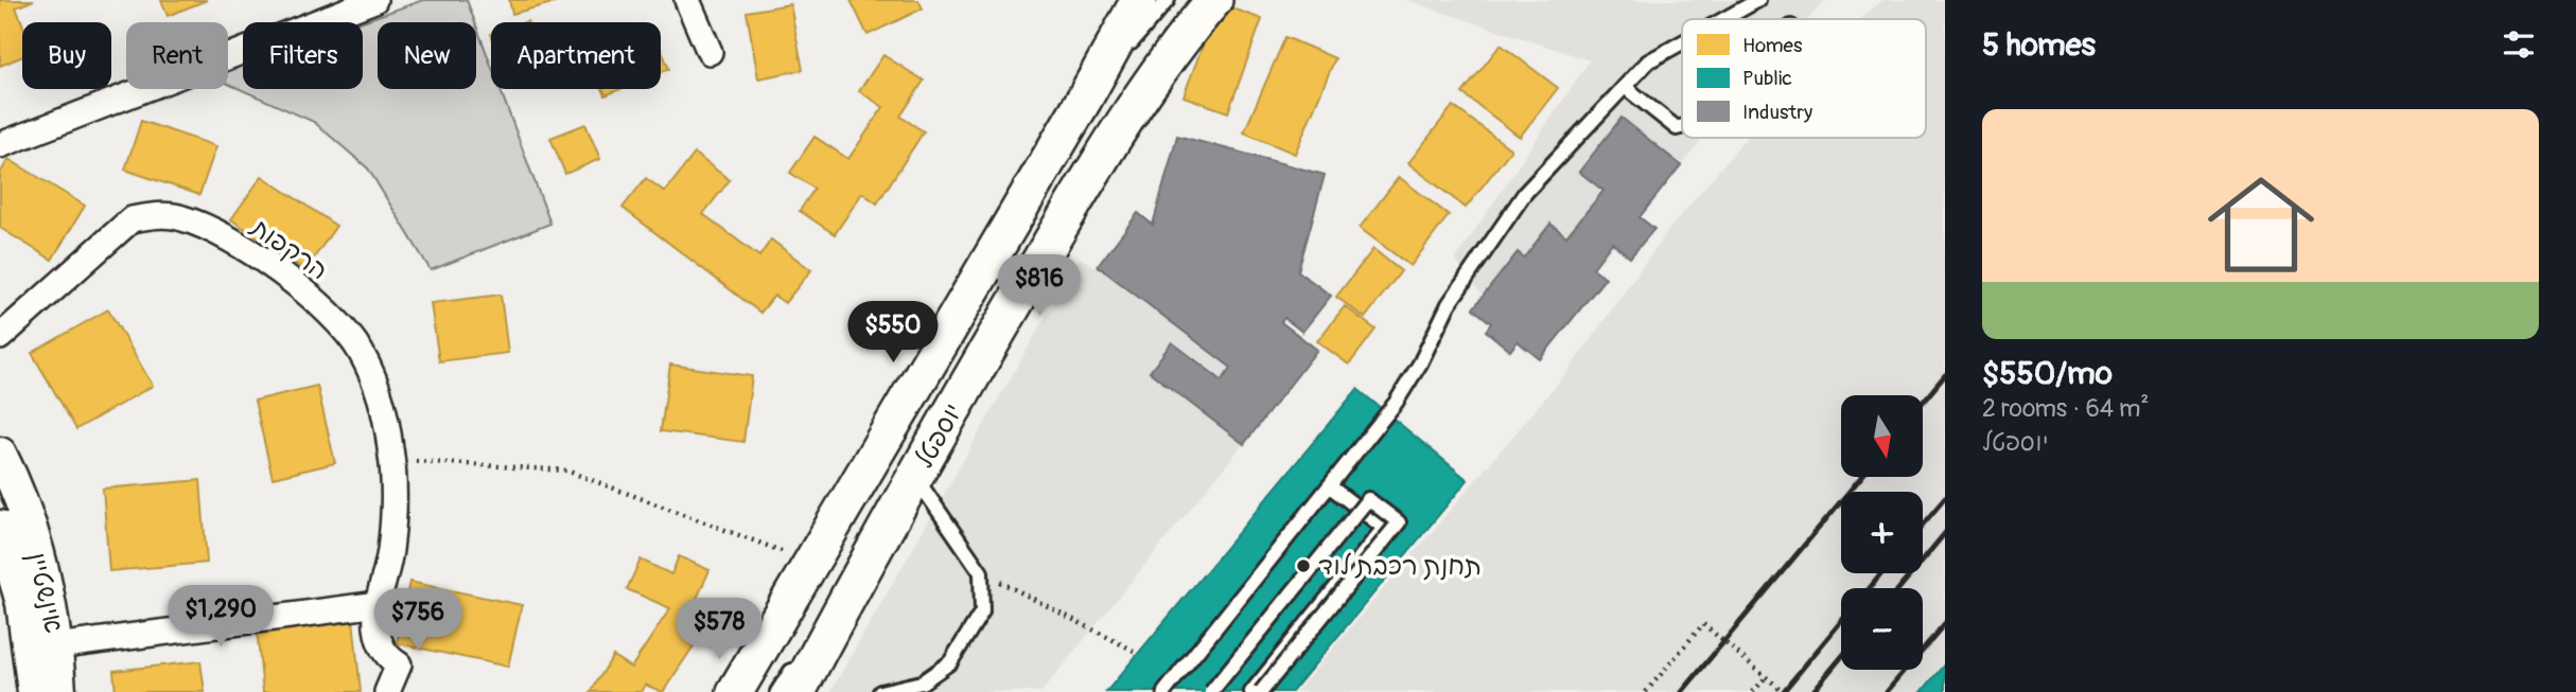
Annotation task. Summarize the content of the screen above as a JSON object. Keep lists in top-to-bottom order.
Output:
{
  "streets": {
    "main road": ["יוספטל"],
    "street": ["הרקפות", "אינשטיין"]
  },
  "places": ["תחנת רכבת לוד"],
  "legend": ["Homes", "Public", "Industry"],
  "north": "bottom",
  "page": {
    "heading": "5 homes",
    "chip": [
      "Buy",
      "Rent",
      "Filters",
      "New",
      "Apartment"
    ],
    "list": [
      {
        "name": "$550/mo",
        "note": "2 rooms · 64 m² · יוספטל"
      }
    ],
    "price": [
      "$816",
      "$550",
      "$1,290",
      "$756",
      "$578"
    ],
    "map_buttons": ["+", "−"]
  }
}
